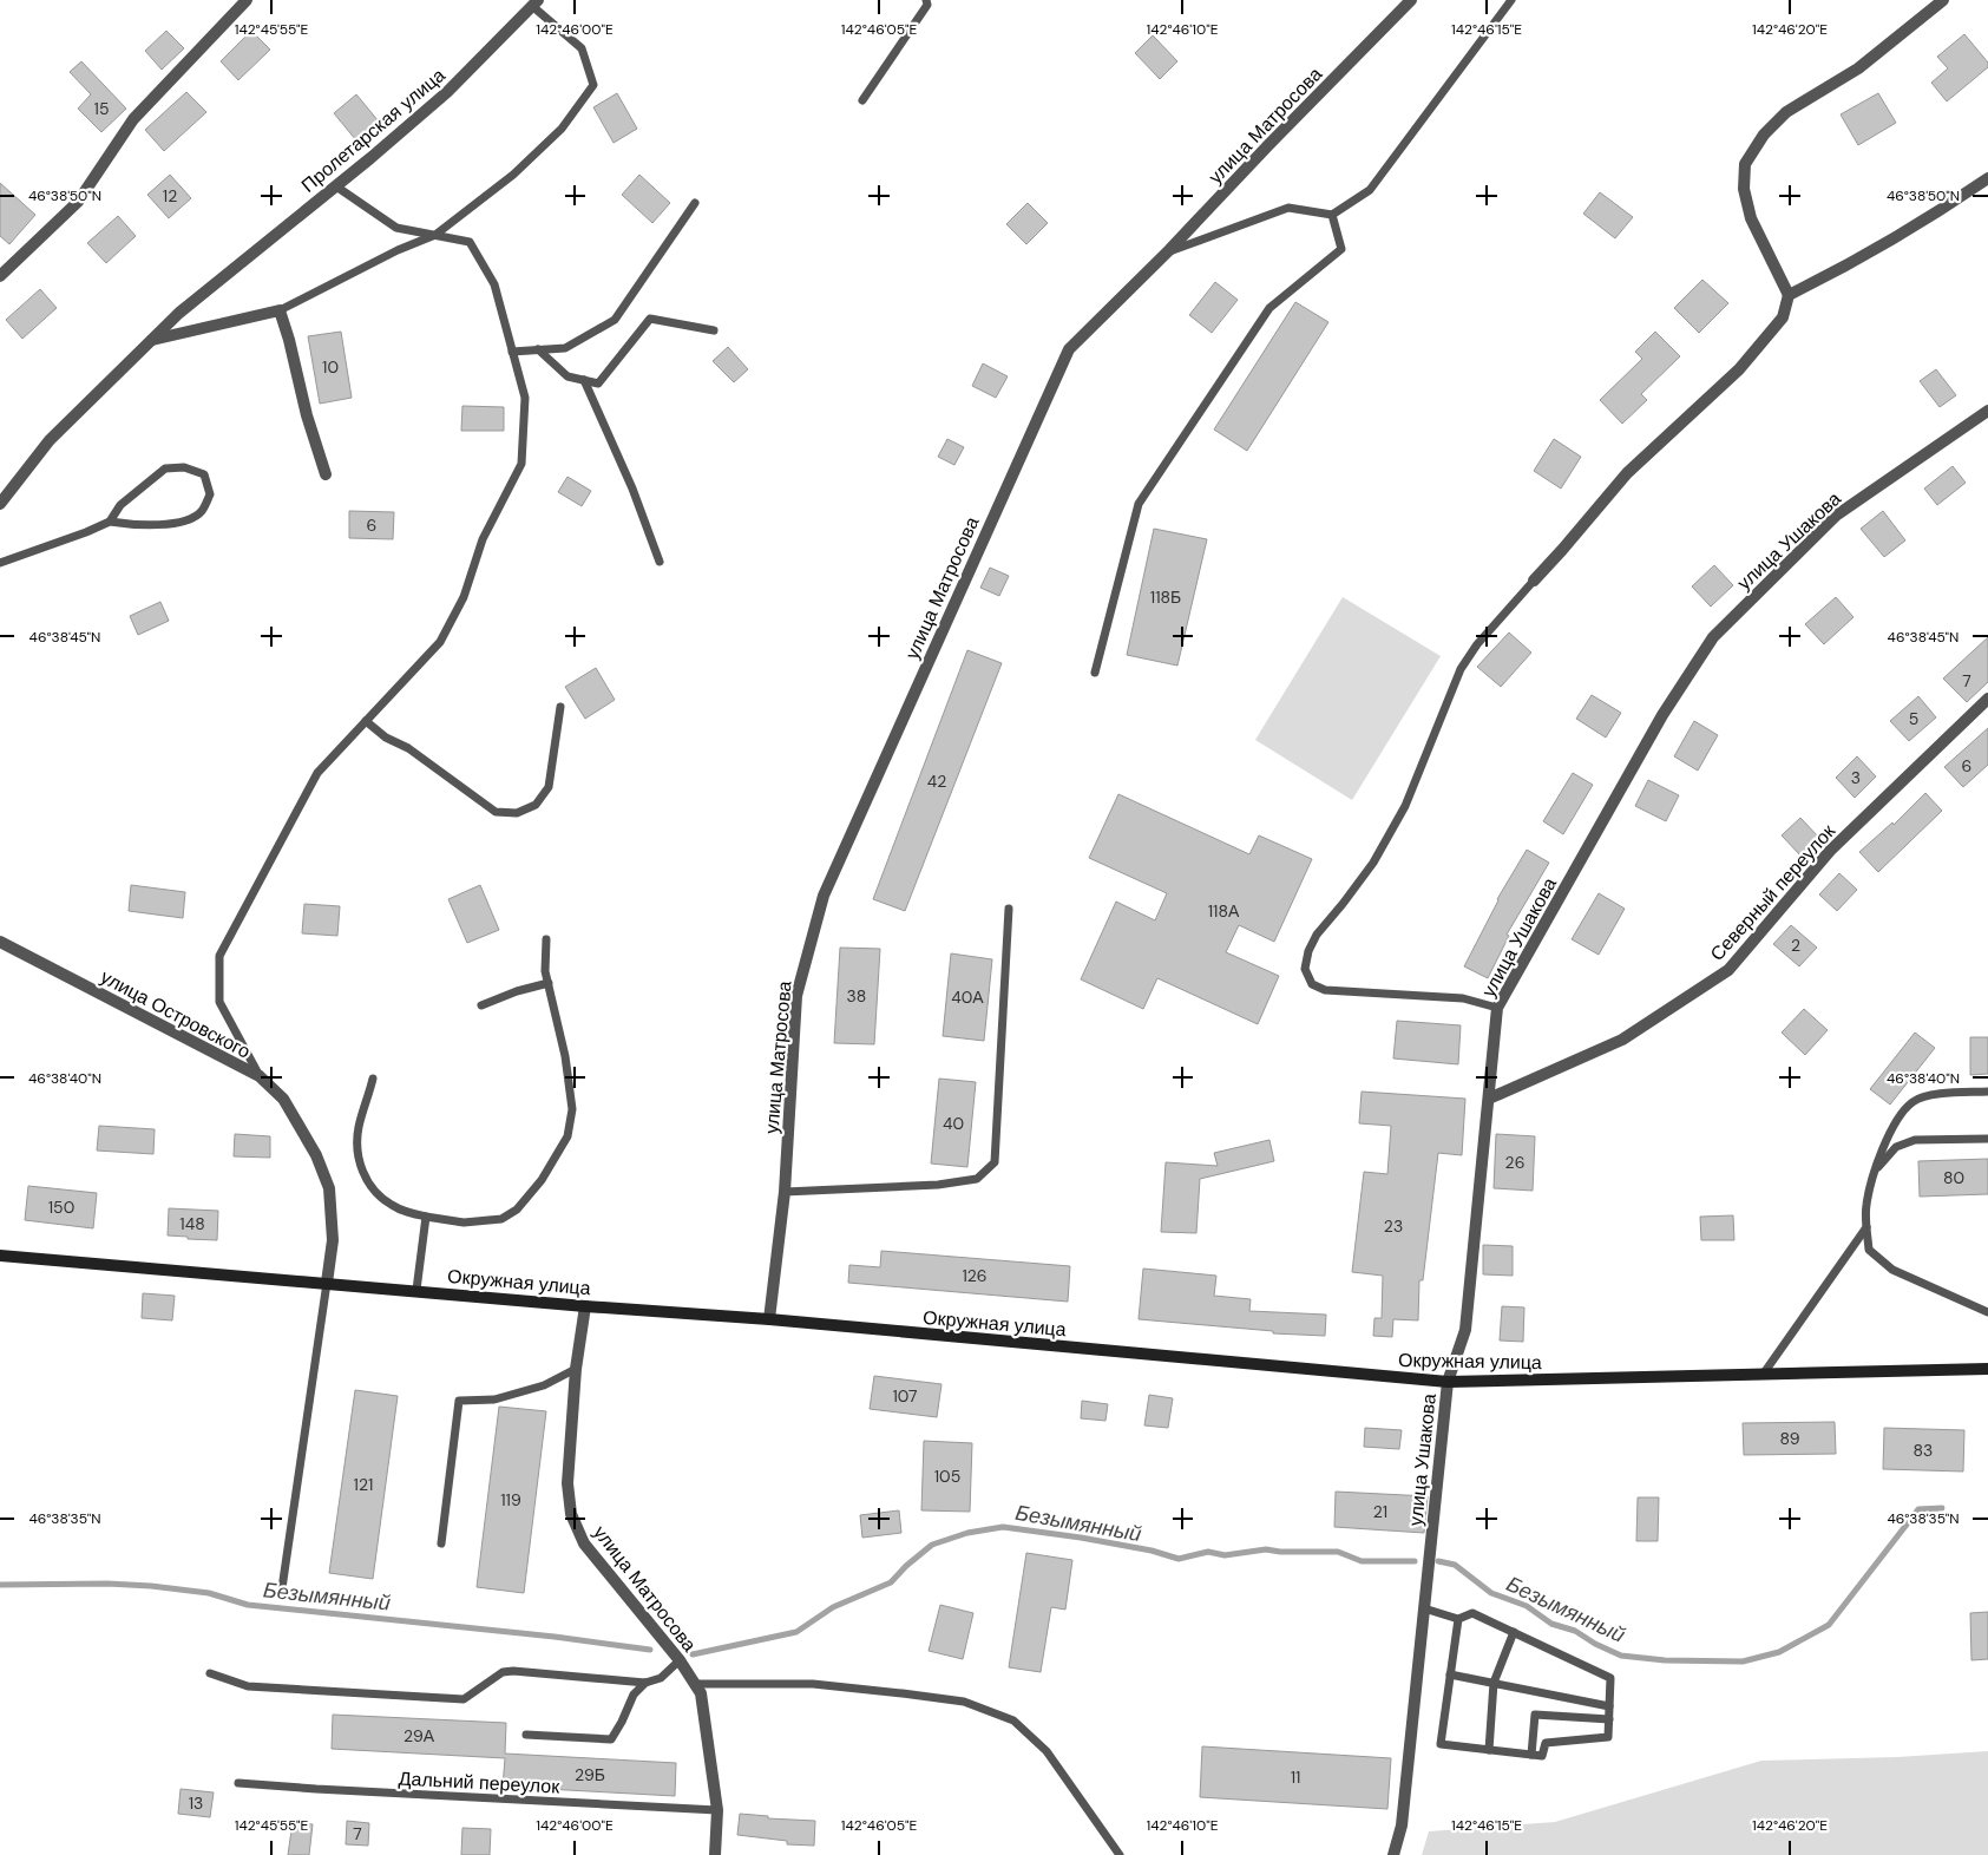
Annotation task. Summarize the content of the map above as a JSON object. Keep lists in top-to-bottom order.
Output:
{
  "streets": {
    "main road": ["Окружная улица"],
    "street": [
      "улица Матросова",
      "Пролетарская улица",
      "улица Ушакова",
      "Северный переулок",
      "улица Островского"
    ],
    "lane": ["Дальний переулок"]
  },
  "crossings": [
    ["улица Матросова", "Окружная улица"],
    ["улица Матросова", "Дальний переулок"],
    ["улица Ушакова", "Северный переулок"],
    ["улица Ушакова", "Окружная улица"],
    ["улица Островского", "Окружная улица"]
  ],
  "water": ["Безымянный"],
  "house_numbers": [
    "15",
    "12",
    "10",
    "6",
    "118Б",
    "7",
    "5",
    "6",
    "3",
    "42",
    "118А",
    "2",
    "38",
    "40А",
    "40",
    "26",
    "80",
    "150",
    "148",
    "23",
    "126",
    "107",
    "89",
    "83",
    "105",
    "121",
    "119",
    "21",
    "29А",
    "29Б",
    "11",
    "13",
    "7"
  ],
  "coordinates": [
    "142°45'55\"E",
    "142°46'00\"E",
    "142°46'05\"E",
    "142°46'10\"E",
    "142°46'15\"E",
    "142°46'20\"E",
    "46°38'50\"N",
    "46°38'45\"N",
    "46°38'40\"N",
    "46°38'35\"N"
  ]
}
